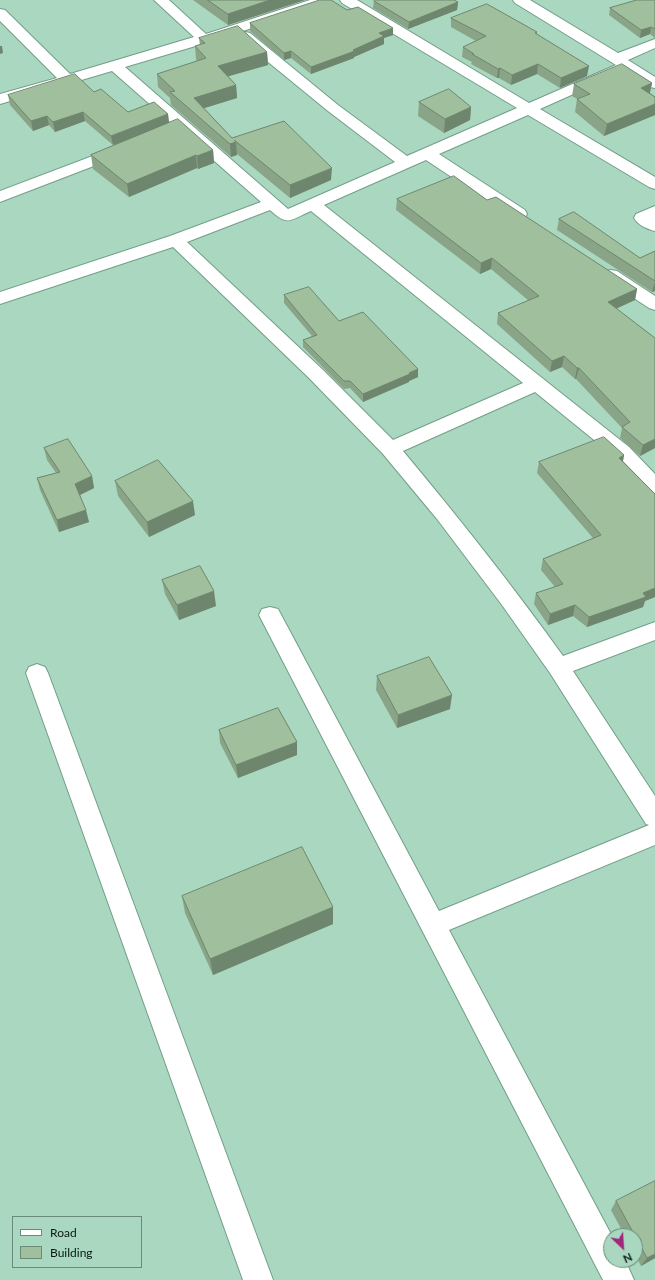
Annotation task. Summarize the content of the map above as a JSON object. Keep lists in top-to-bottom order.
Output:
{
  "legend": ["Road", "Building"],
  "north": "bottom right"
}
